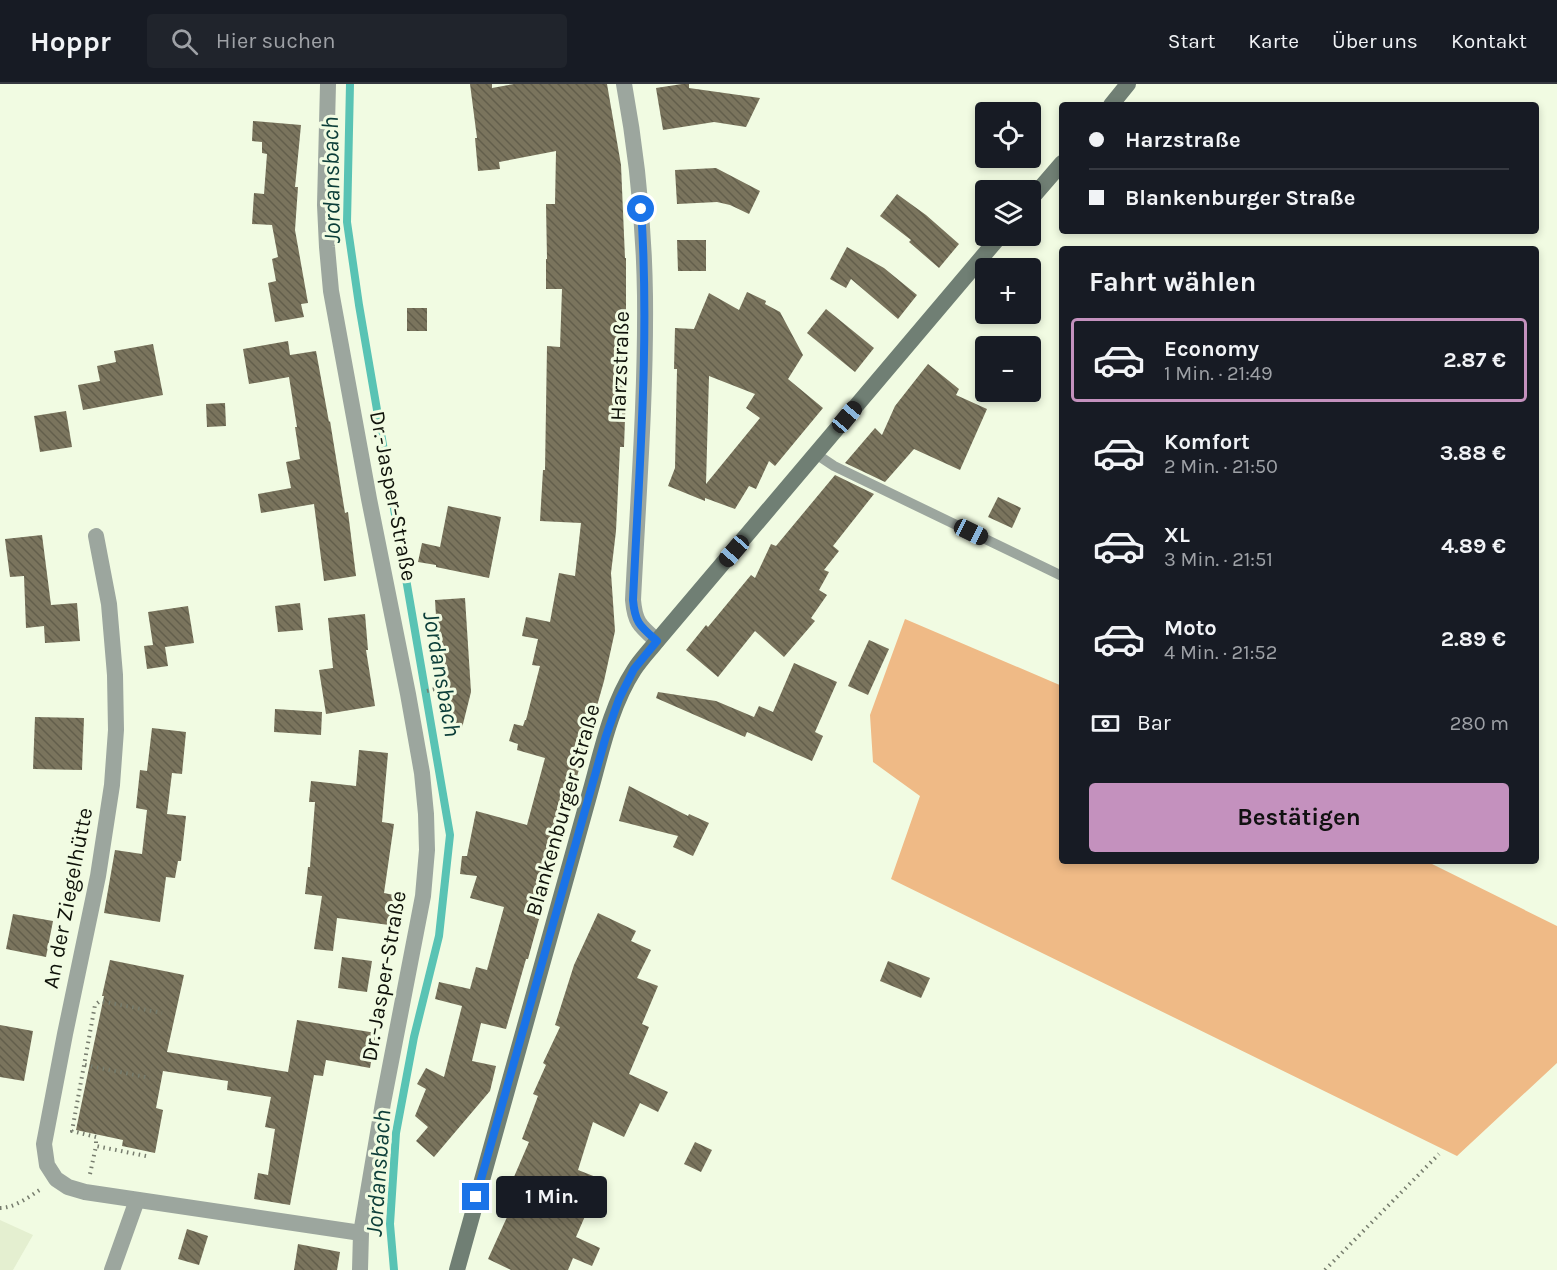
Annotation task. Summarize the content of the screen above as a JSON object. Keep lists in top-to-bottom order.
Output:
{
  "streets": {
    "main road": ["Blankenburger Straße"],
    "street": ["Harzstraße", "Dr.-Jasper-Straße", "An der Ziegelhütte"]
  },
  "crossings": [
    ["Harzstraße", "Blankenburger Straße"]
  ],
  "water": ["Jordansbach"],
  "page": {
    "header": "Hoppr",
    "search": "Hier suchen",
    "nav": [
      "Start",
      "Karte",
      "Über uns",
      "Kontakt"
    ],
    "map_buttons": ["+", "−"],
    "banner": ["Harzstraße", "Blankenburger Straße"],
    "heading": "Fahrt wählen",
    "list": [
      {
        "name": "Economy",
        "note": "1 Min. · 21:49",
        "value": "2.87 €"
      },
      {
        "name": "Komfort",
        "note": "2 Min. · 21:50",
        "value": "3.88 €"
      },
      {
        "name": "XL",
        "note": "3 Min. · 21:51",
        "value": "4.89 €"
      },
      {
        "name": "Moto",
        "note": "4 Min. · 21:52",
        "value": "2.89 €"
      }
    ],
    "pay": ["Bar", "280 m"],
    "buttons": "Bestätigen",
    "bubble": "1 Min."
  }
}
